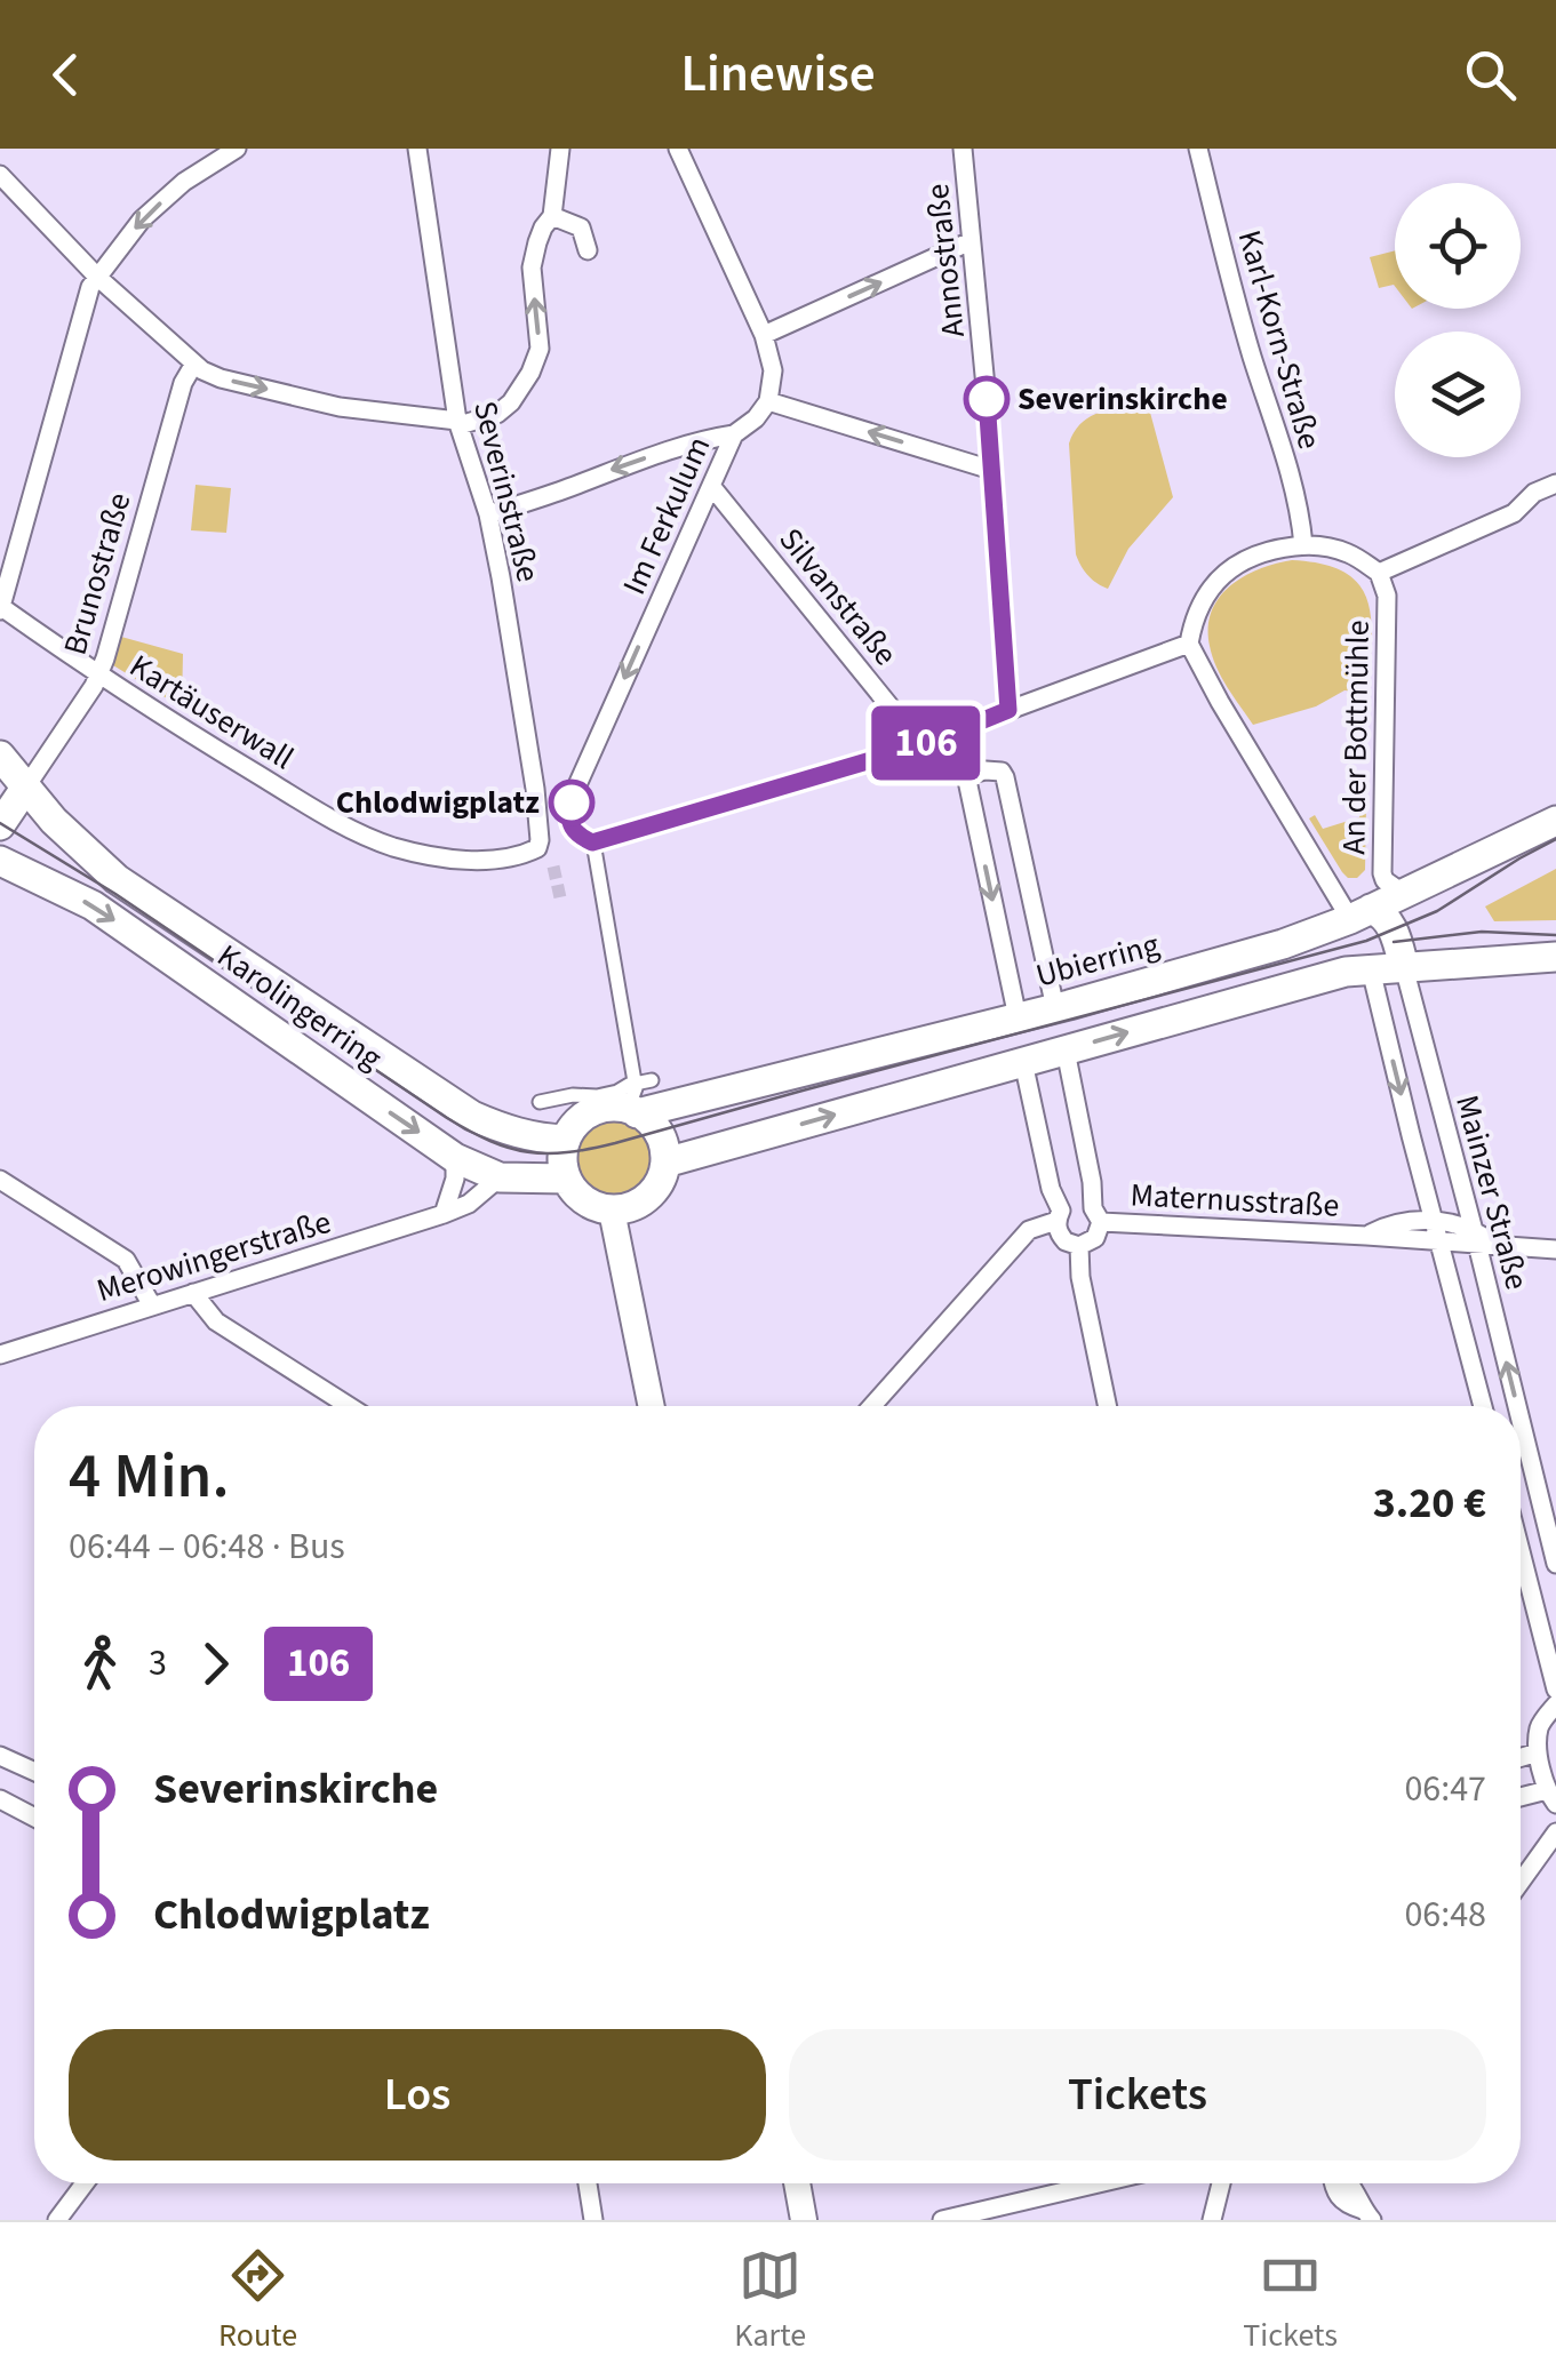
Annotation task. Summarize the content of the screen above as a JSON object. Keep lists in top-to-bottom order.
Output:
{
  "streets": {
    "main road": ["Ubierring", "Karolingerring"],
    "street": [
      "Annostraße",
      "Karl-Korn-Straße",
      "Severinstraße",
      "Im Ferkulum",
      "Brunostraße",
      "Silvanstraße",
      "Kartäuserwall",
      "An der Bottmühle",
      "Mainzer Straße",
      "Maternusstraße",
      "Merowingerstraße"
    ]
  },
  "crossings": [
    ["Severinstraße", "Kartäuserwall"],
    ["Im Ferkulum", "Silvanstraße"],
    ["Brunostraße", "Kartäuserwall"],
    ["Brunostraße", "Karolingerring"],
    ["An der Bottmühle", "Ubierring"],
    ["Ubierring", "Karolingerring"],
    ["Karolingerring", "Merowingerstraße"],
    ["Mainzer Straße", "Maternusstraße"]
  ],
  "one_way": ["Im Ferkulum"],
  "places": ["Severinskirche", "Chlodwigplatz"],
  "lines": ["bus line 106"],
  "page": {
    "header": "Linewise",
    "on_map": "106",
    "heading": ["4 Min.", "06:44 – 06:48 · Bus", "3.20 €"],
    "legs": ["3", "106"],
    "list": [
      {
        "name": "Severinskirche",
        "value": "06:47"
      },
      {
        "name": "Chlodwigplatz",
        "value": "06:48"
      }
    ],
    "buttons": ["Los", "Tickets"],
    "tabs": ["Route", "Karte", "Tickets"]
  }
}
